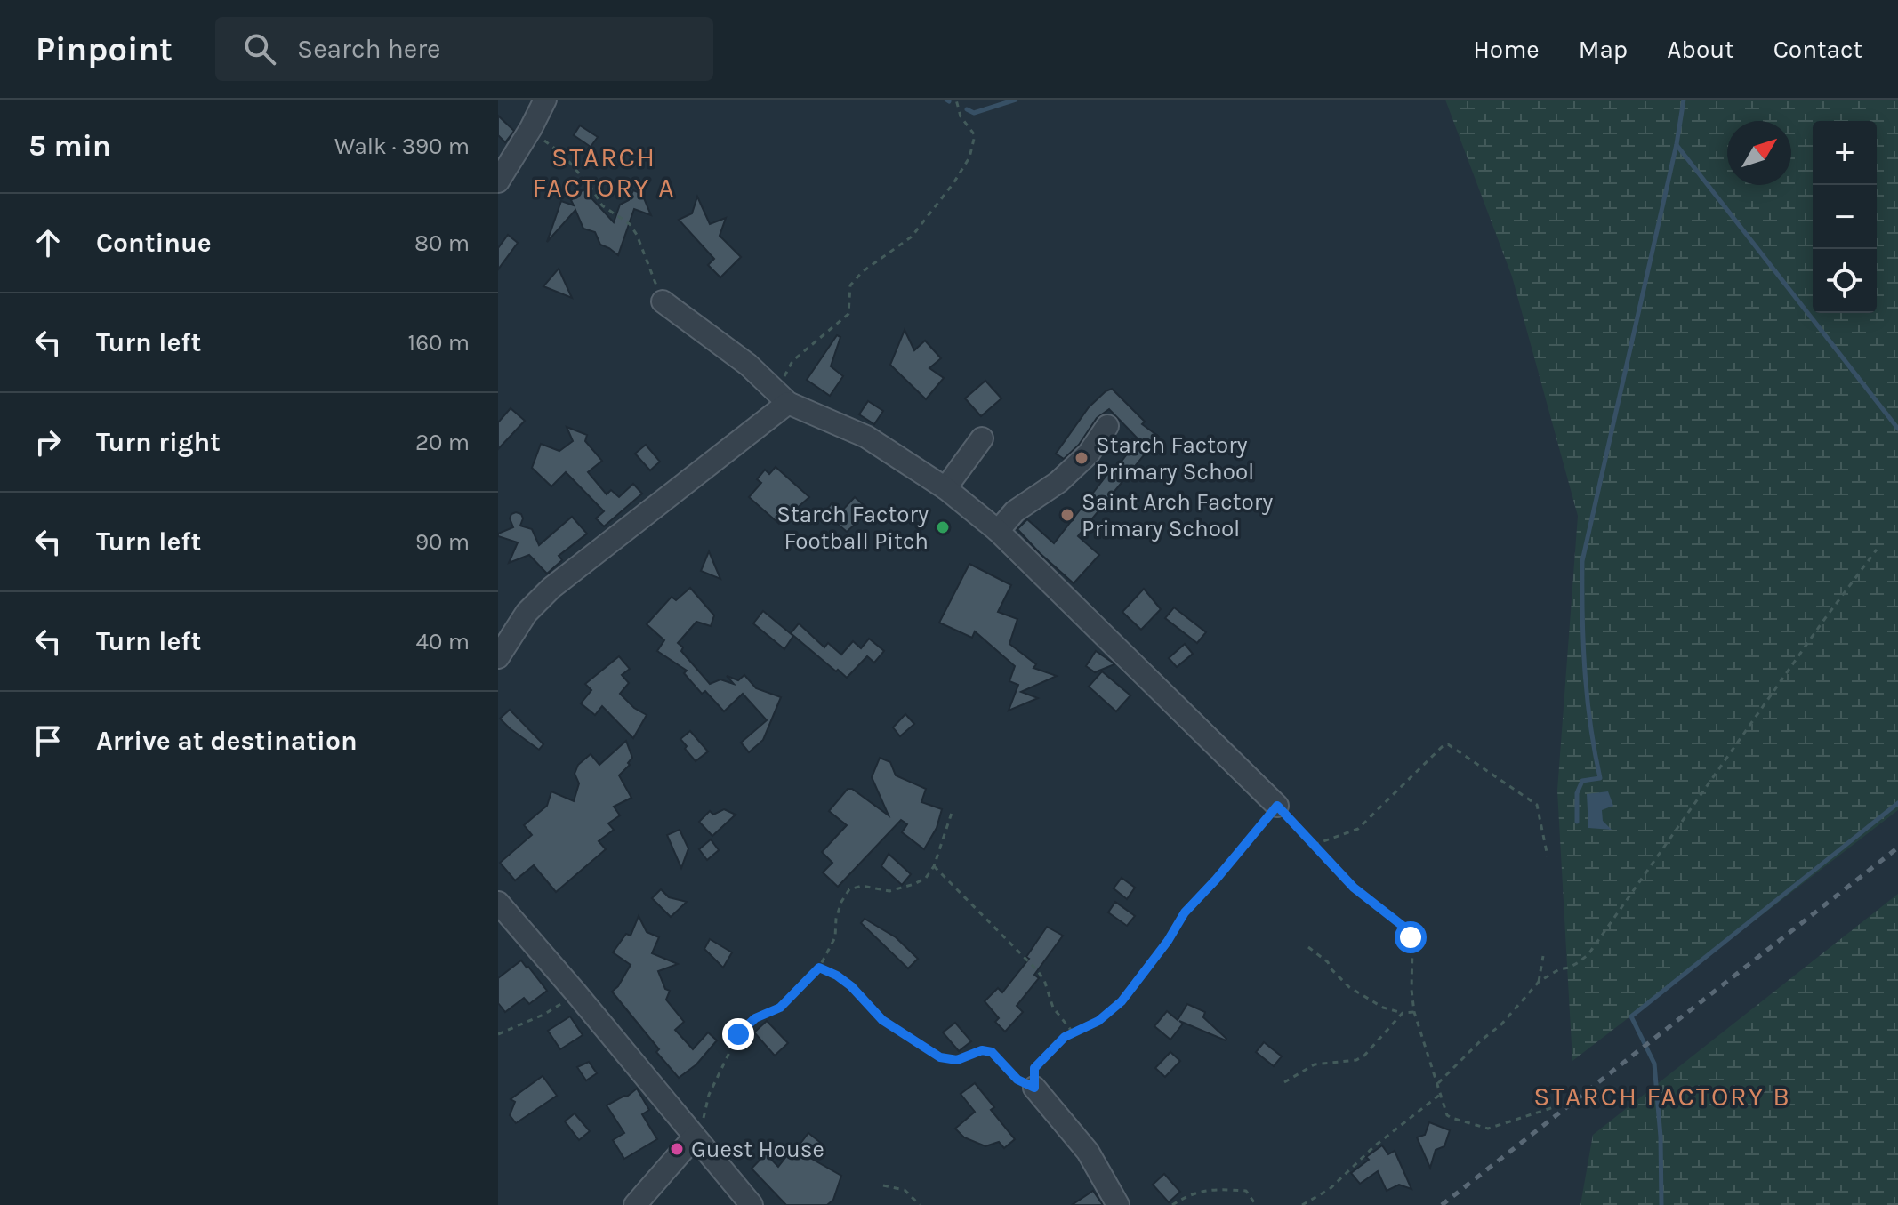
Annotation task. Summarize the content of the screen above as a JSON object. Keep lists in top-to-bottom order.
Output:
{
  "districts": ["STARCH FACTORY A", "STARCH FACTORY B"],
  "places": [
    "Starch Factory Primary School",
    "Saint Arch Factory Primary School",
    "Starch Factory Football Pitch",
    "Guest House"
  ],
  "north": "top right",
  "page": {
    "header": "Pinpoint",
    "search": "Search here",
    "nav": [
      "Home",
      "Map",
      "About",
      "Contact"
    ],
    "heading": ["5 min", "Walk · 390 m"],
    "map_buttons": ["+", "−"],
    "list": [
      ["Continue", "80 m"],
      ["Turn left", "160 m"],
      ["Turn right", "20 m"],
      ["Turn left", "90 m"],
      ["Turn left", "40 m"],
      "Arrive at destination"
    ]
  }
}
